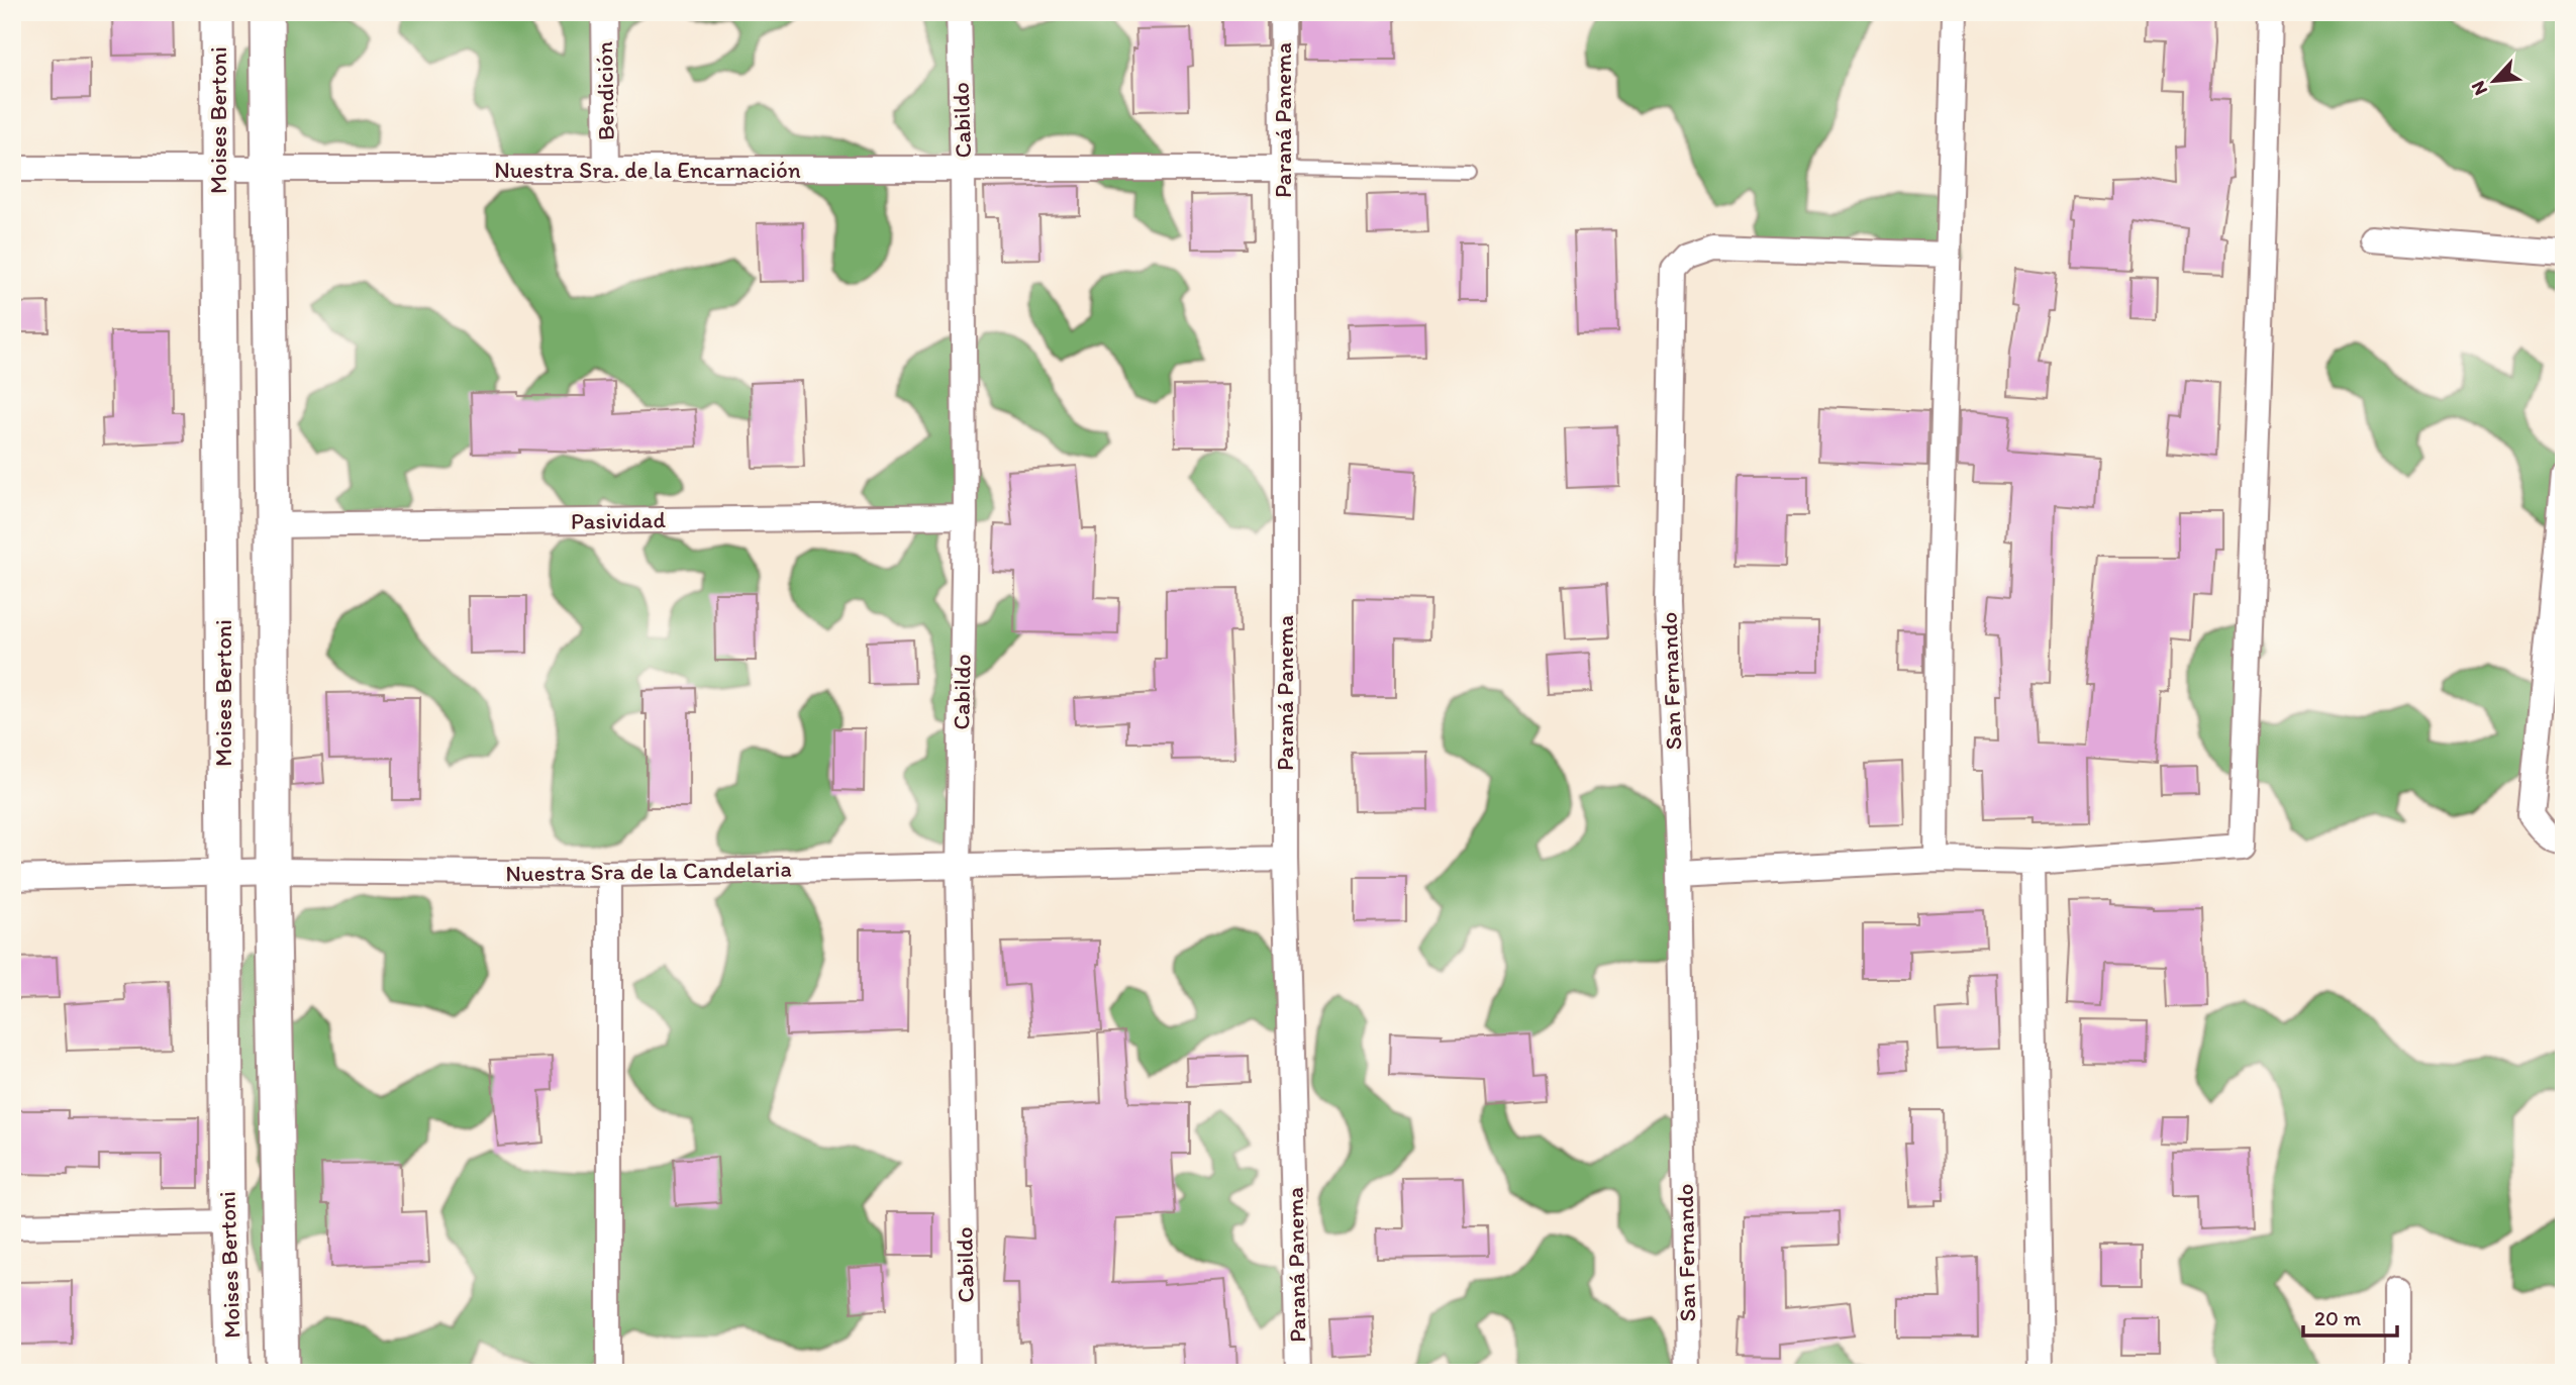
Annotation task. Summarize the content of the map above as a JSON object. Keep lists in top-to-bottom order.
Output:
{
  "streets": {
    "street": [
      "Bendición",
      "Moises Bertoni",
      "Cabildo",
      "Paraná Panema",
      "Nuestra Sra. de la Encarnación",
      "Pasividad",
      "San Fernando",
      "Nuestra Sra de la Candelaria"
    ]
  },
  "crossings": [
    ["Bendición", "Nuestra Sra. de la Encarnación"],
    ["Moises Bertoni", "Nuestra Sra. de la Encarnación"],
    ["Moises Bertoni", "Nuestra Sra de la Candelaria"],
    ["Cabildo", "Nuestra Sra. de la Encarnación"],
    ["Cabildo", "Pasividad"],
    ["Cabildo", "Nuestra Sra de la Candelaria"],
    ["Paraná Panema", "Nuestra Sra. de la Encarnación"],
    ["Paraná Panema", "Nuestra Sra de la Candelaria"]
  ],
  "scale_bar": "20 m",
  "north": "bottom left"
}
